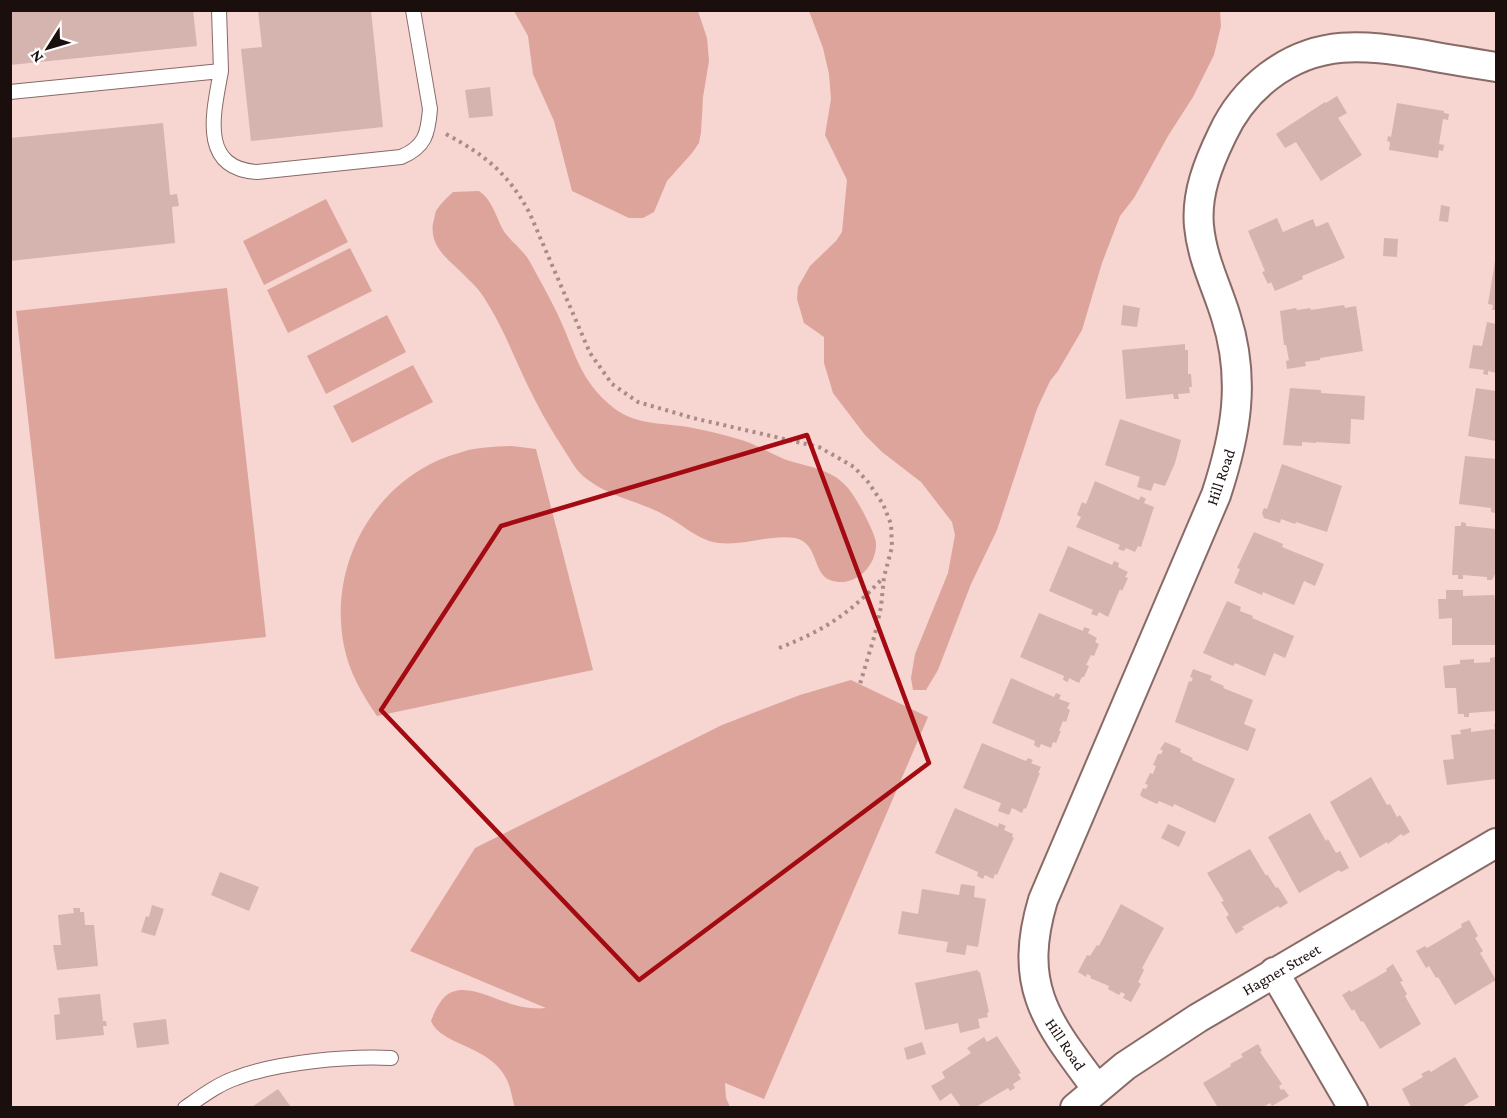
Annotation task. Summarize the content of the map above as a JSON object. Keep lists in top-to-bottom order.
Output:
{
  "streets": {
    "street": ["Hill Road", "Hagner Street"]
  },
  "crossings": [
    ["Hill Road", "Hagner Street"]
  ],
  "north": "bottom left"
}
